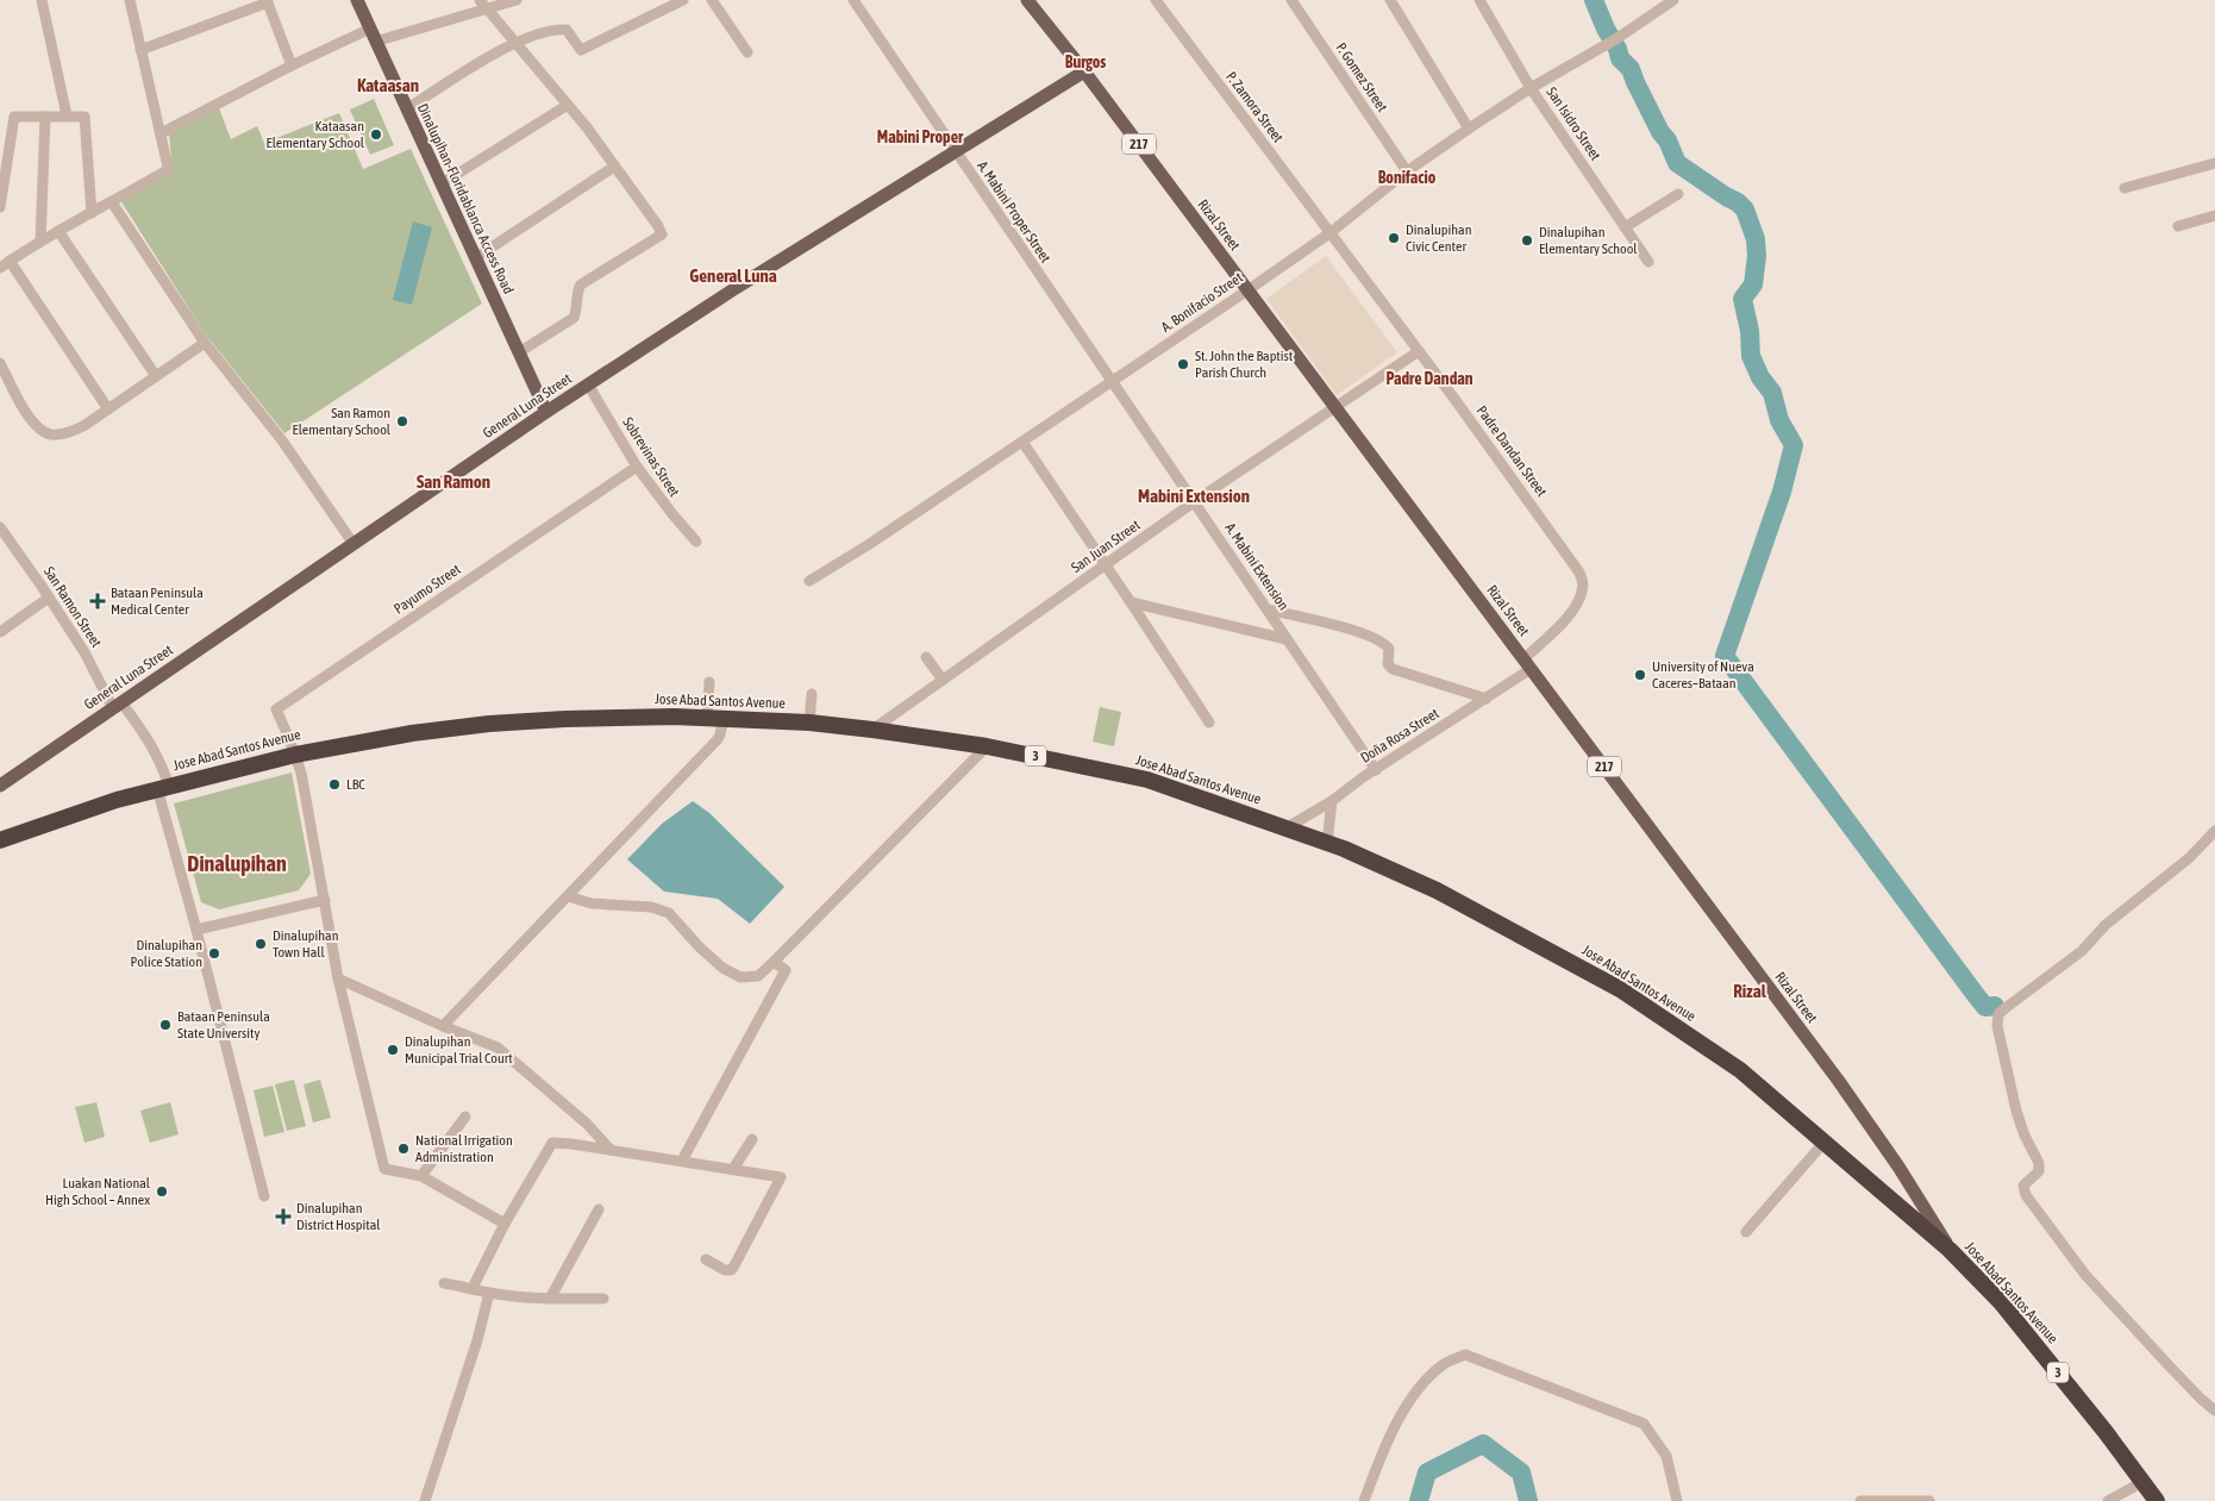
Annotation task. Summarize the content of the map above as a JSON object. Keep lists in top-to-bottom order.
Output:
{
  "streets": {
    "highway": ["Jose Abad Santos Avenue", "3"],
    "main road": [
      "217",
      "Dinalupihan-Floridablanca Access Road",
      "Rizal Street",
      "General Luna Street"
    ],
    "street": [
      "P. Gomez Street",
      "P. Zamora Street",
      "San Isidro Street",
      "A. Mabini Proper Street",
      "A. Bonifacio Street",
      "Padre Dandan Street",
      "Sobrevinas Street",
      "San Juan Street",
      "A. Mabini Extension",
      "Payumo Street",
      "San Ramon Street",
      "Doña Rosa Street"
    ]
  },
  "crossings": [
    ["P. Gomez Street", "A. Bonifacio Street"],
    ["P. Zamora Street", "A. Bonifacio Street"],
    ["P. Zamora Street", "Padre Dandan Street"],
    ["San Isidro Street", "A. Bonifacio Street"],
    ["Dinalupihan-Floridablanca Access Road", "General Luna Street"],
    ["A. Mabini Proper Street", "A. Bonifacio Street"],
    ["A. Mabini Proper Street", "General Luna Street"],
    ["A. Mabini Proper Street", "A. Mabini Extension"],
    ["Rizal Street", "A. Bonifacio Street"],
    ["Rizal Street", "General Luna Street"],
    ["Rizal Street", "Padre Dandan Street"],
    ["Rizal Street", "San Juan Street"],
    ["Rizal Street", "Jose Abad Santos Avenue"],
    ["Rizal Street", "Doña Rosa Street"],
    ["A. Bonifacio Street", "Padre Dandan Street"],
    ["A. Bonifacio Street", "A. Mabini Extension"],
    ["General Luna Street", "Sobrevinas Street"],
    ["General Luna Street", "San Ramon Street"],
    ["Padre Dandan Street", "San Juan Street"],
    ["Padre Dandan Street", "Doña Rosa Street"],
    ["Sobrevinas Street", "Payumo Street"],
    ["San Juan Street", "A. Mabini Extension"],
    ["San Juan Street", "Jose Abad Santos Avenue"],
    ["A. Mabini Extension", "Doña Rosa Street"],
    ["Payumo Street", "Jose Abad Santos Avenue"],
    ["San Ramon Street", "Jose Abad Santos Avenue"],
    ["Jose Abad Santos Avenue", "Doña Rosa Street"]
  ],
  "districts": [
    "Burgos",
    "Kataasan",
    "Mabini Proper",
    "Bonifacio",
    "General Luna",
    "Padre Dandan",
    "San Ramon",
    "Mabini Extension",
    "Dinalupihan",
    "Rizal"
  ],
  "places": {
    "other": [
      "Kataasan Elementary School",
      "Dinalupihan Civic Center",
      "Dinalupihan Elementary School",
      "St. John the Baptist Parish Church",
      "San Ramon Elementary School",
      "University of Nueva Caceres–Bataan",
      "LBC",
      "Dinalupihan Town Hall",
      "Dinalupihan Police Station",
      "Bataan Peninsula State University",
      "Dinalupihan Municipal Trial Court",
      "National Irrigation Administration",
      "Luakan National High School – Annex"
    ],
    "health": ["Bataan Peninsula Medical Center", "Dinalupihan District Hospital"]
  }
}
